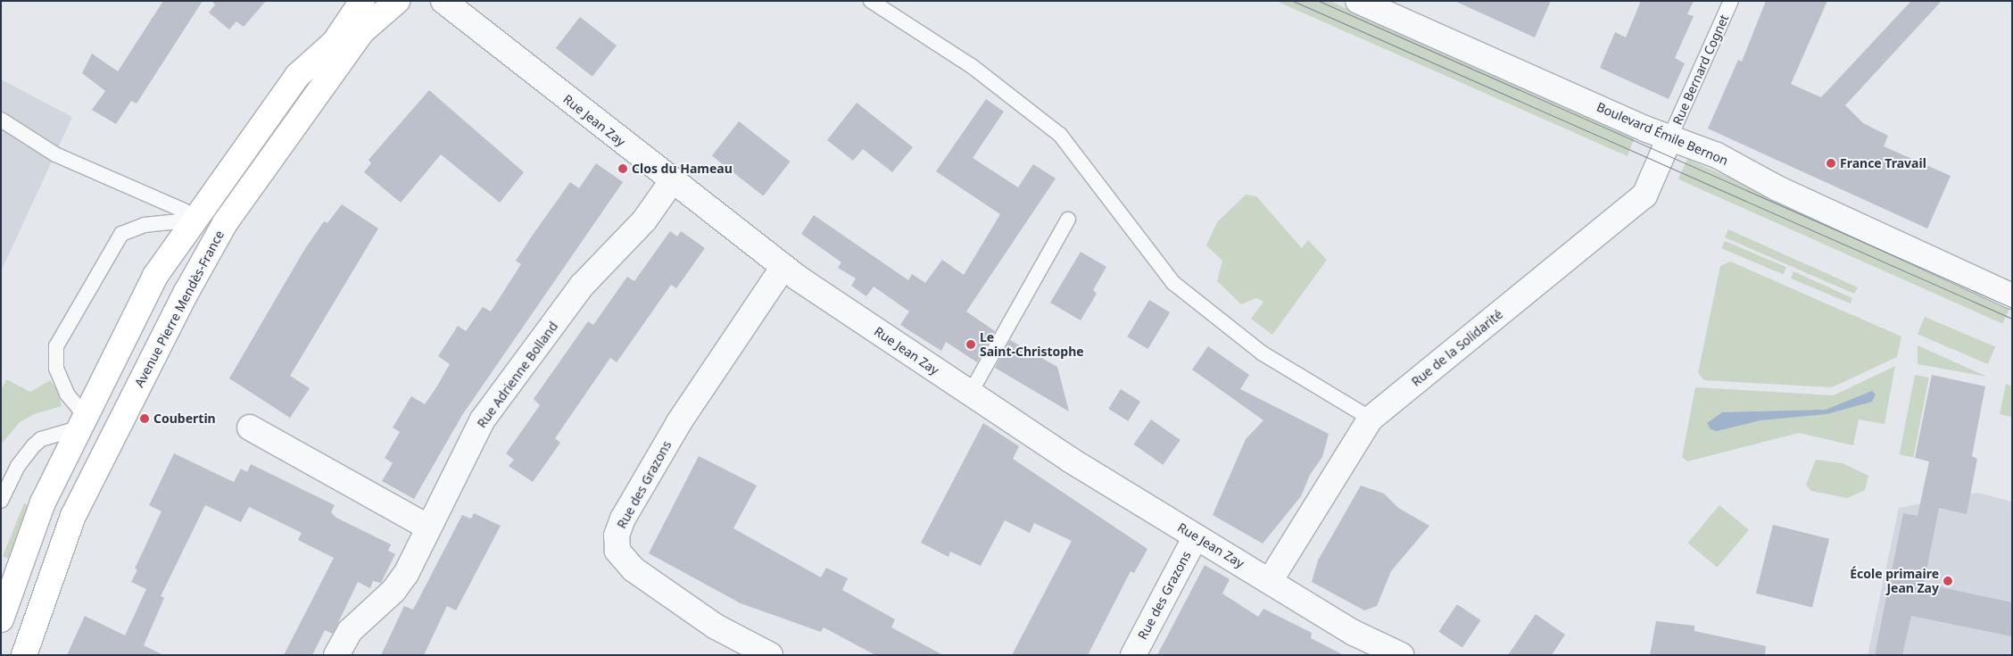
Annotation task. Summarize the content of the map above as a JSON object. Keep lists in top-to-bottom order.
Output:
{
  "streets": {
    "street": [
      "Rue Jean Zay",
      "Boulevard Émile Bernon",
      "Avenue Pierre Mendès-France",
      "Rue de la Solidarité",
      "Rue Adrienne Bolland",
      "Rue des Grazons"
    ],
    "lane": ["Rue Bernard Cognet"]
  },
  "crossings": [
    ["Rue Bernard Cognet", "Boulevard Émile Bernon"],
    ["Rue Bernard Cognet", "Rue de la Solidarité"],
    ["Rue Jean Zay", "Rue de la Solidarité"],
    ["Rue Jean Zay", "Rue Adrienne Bolland"],
    ["Rue Jean Zay", "Rue des Grazons"],
    ["Boulevard Émile Bernon", "Rue de la Solidarité"]
  ],
  "places": [
    "France Travail",
    "Clos du Hameau",
    "Le Saint-Christophe",
    "Coubertin",
    "École primaire Jean Zay"
  ]
}
